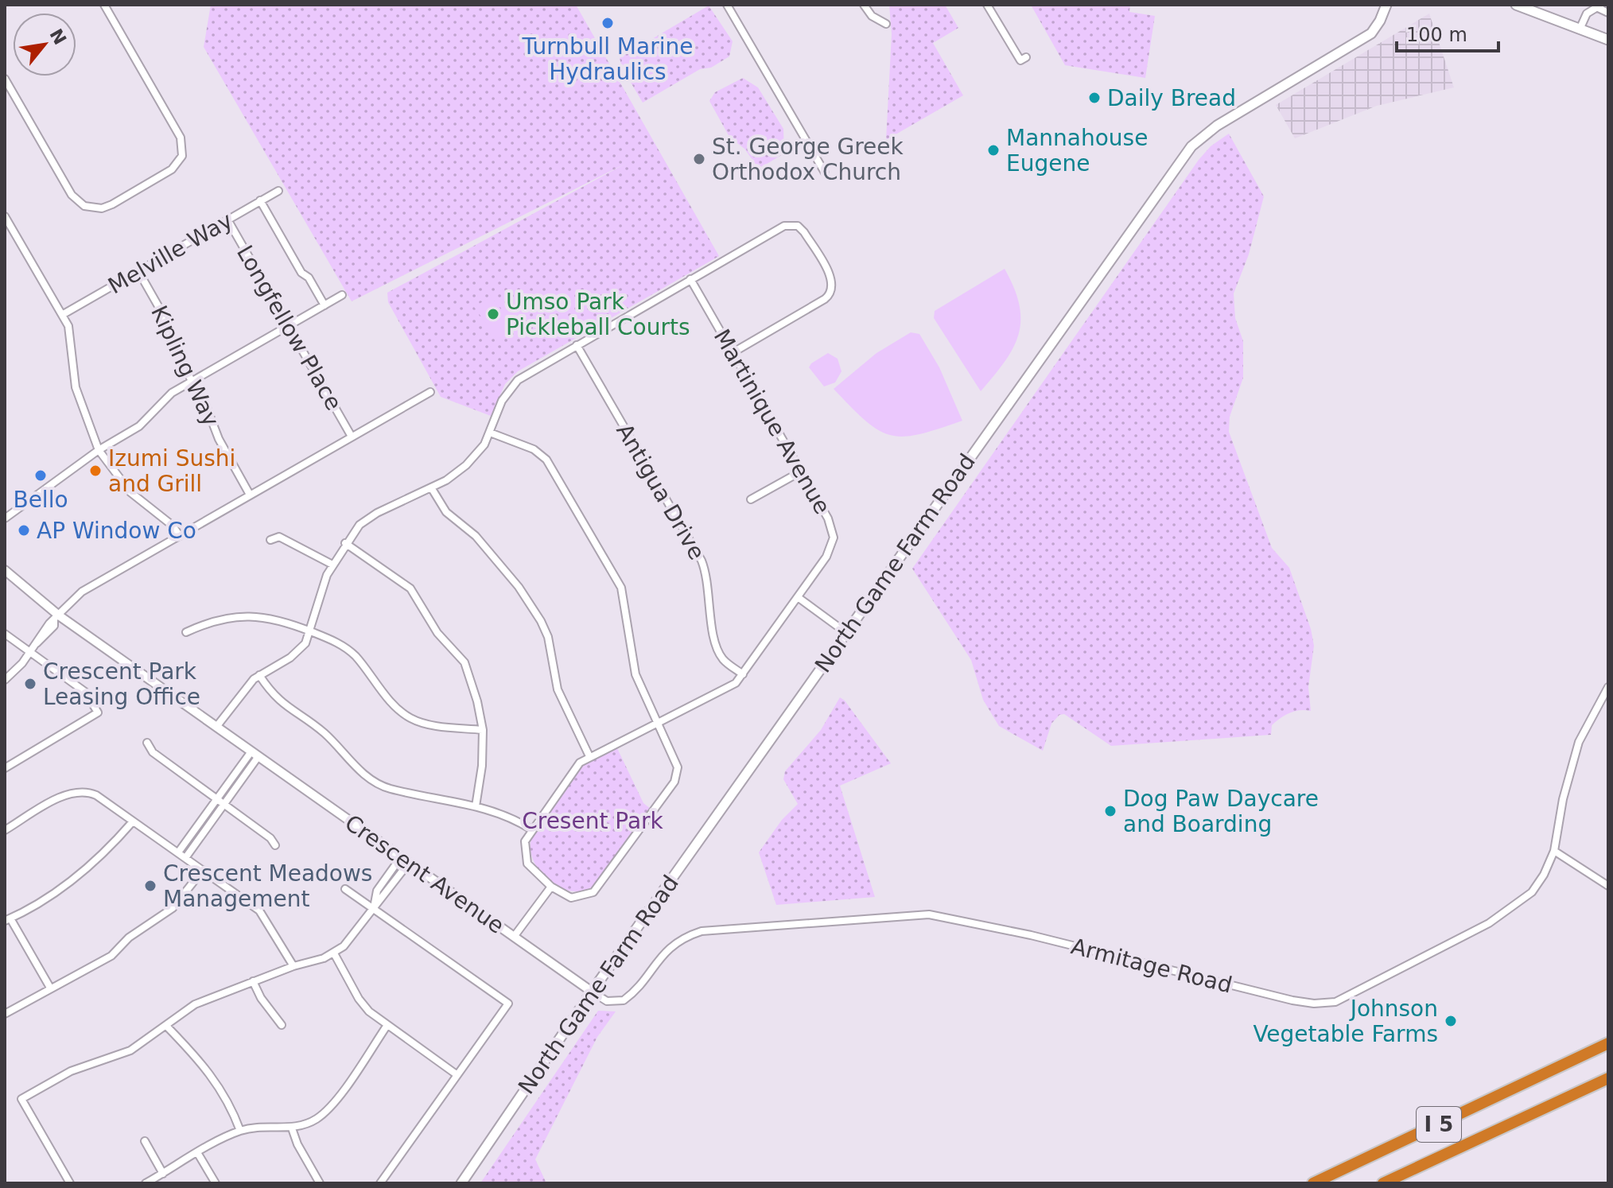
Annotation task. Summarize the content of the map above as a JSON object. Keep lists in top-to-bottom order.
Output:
{
  "streets": {
    "highway": ["I 5"],
    "main road": ["North Game Farm Road"],
    "street": [
      "Melville Way",
      "Longfellow Place",
      "Kipling Way",
      "Martinique Avenue",
      "Antigua Drive",
      "Crescent Avenue",
      "Armitage Road"
    ]
  },
  "crossings": [
    ["Melville Way", "Longfellow Place"],
    ["Melville Way", "Kipling Way"],
    ["Martinique Avenue", "Antigua Drive"],
    ["North Game Farm Road", "Crescent Avenue"],
    ["North Game Farm Road", "Armitage Road"],
    ["Crescent Avenue", "Armitage Road"]
  ],
  "parks": ["Cresent Park"],
  "places": [
    "Turnbull Marine Hydraulics",
    "Daily Bread",
    "Mannahouse Eugene",
    "St. George Greek Orthodox Church",
    "Umso Park Pickleball Courts",
    "Izumi Sushi and Grill",
    "Bello",
    "AP Window Co",
    "Crescent Park Leasing Office",
    "Dog Paw Daycare and Boarding",
    "Crescent Meadows Management",
    "Johnson Vegetable Farms"
  ],
  "scale_bar": "100 m",
  "north": "top right"
}
